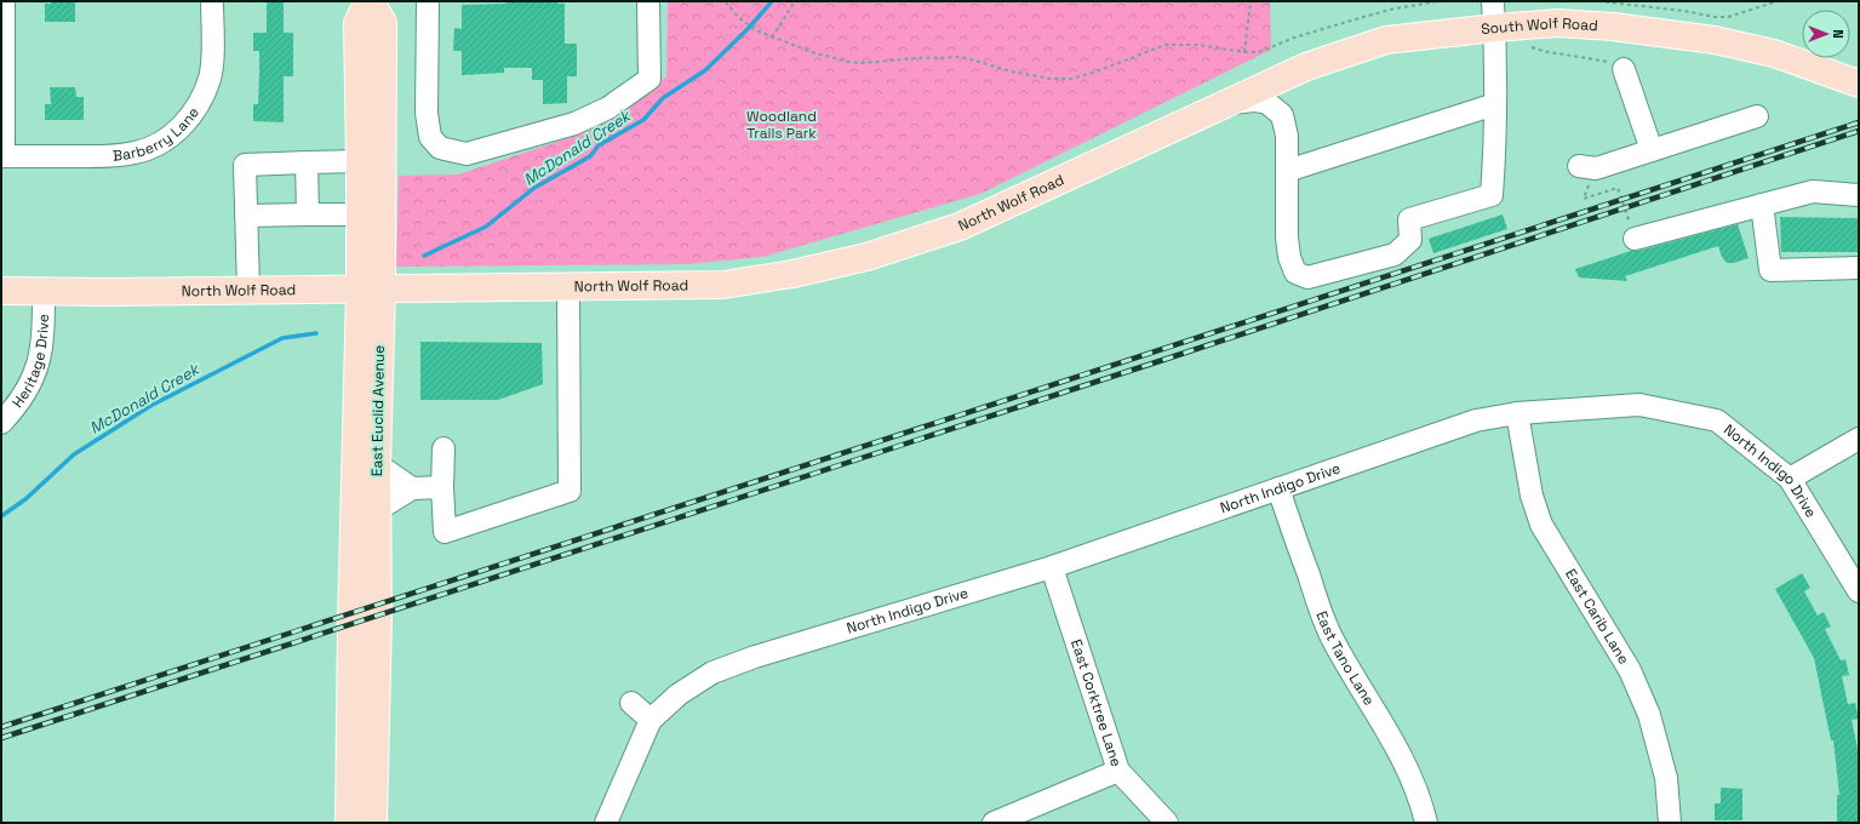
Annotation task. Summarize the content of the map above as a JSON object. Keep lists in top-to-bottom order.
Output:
{
  "streets": {
    "main road": ["South Wolf Road", "North Wolf Road", "East Euclid Avenue"],
    "street": [
      "Barberry Lane",
      "Heritage Drive",
      "North Indigo Drive",
      "East Carib Lane",
      "East Tano Lane",
      "East Corktree Lane"
    ]
  },
  "crossings": [
    ["South Wolf Road", "North Wolf Road"],
    ["North Wolf Road", "Heritage Drive"],
    ["North Wolf Road", "East Euclid Avenue"],
    ["North Indigo Drive", "East Carib Lane"],
    ["North Indigo Drive", "East Tano Lane"],
    ["North Indigo Drive", "East Corktree Lane"]
  ],
  "water": ["McDonald Creek"],
  "parks": ["Woodland Trails Park"],
  "north": "right"
}
